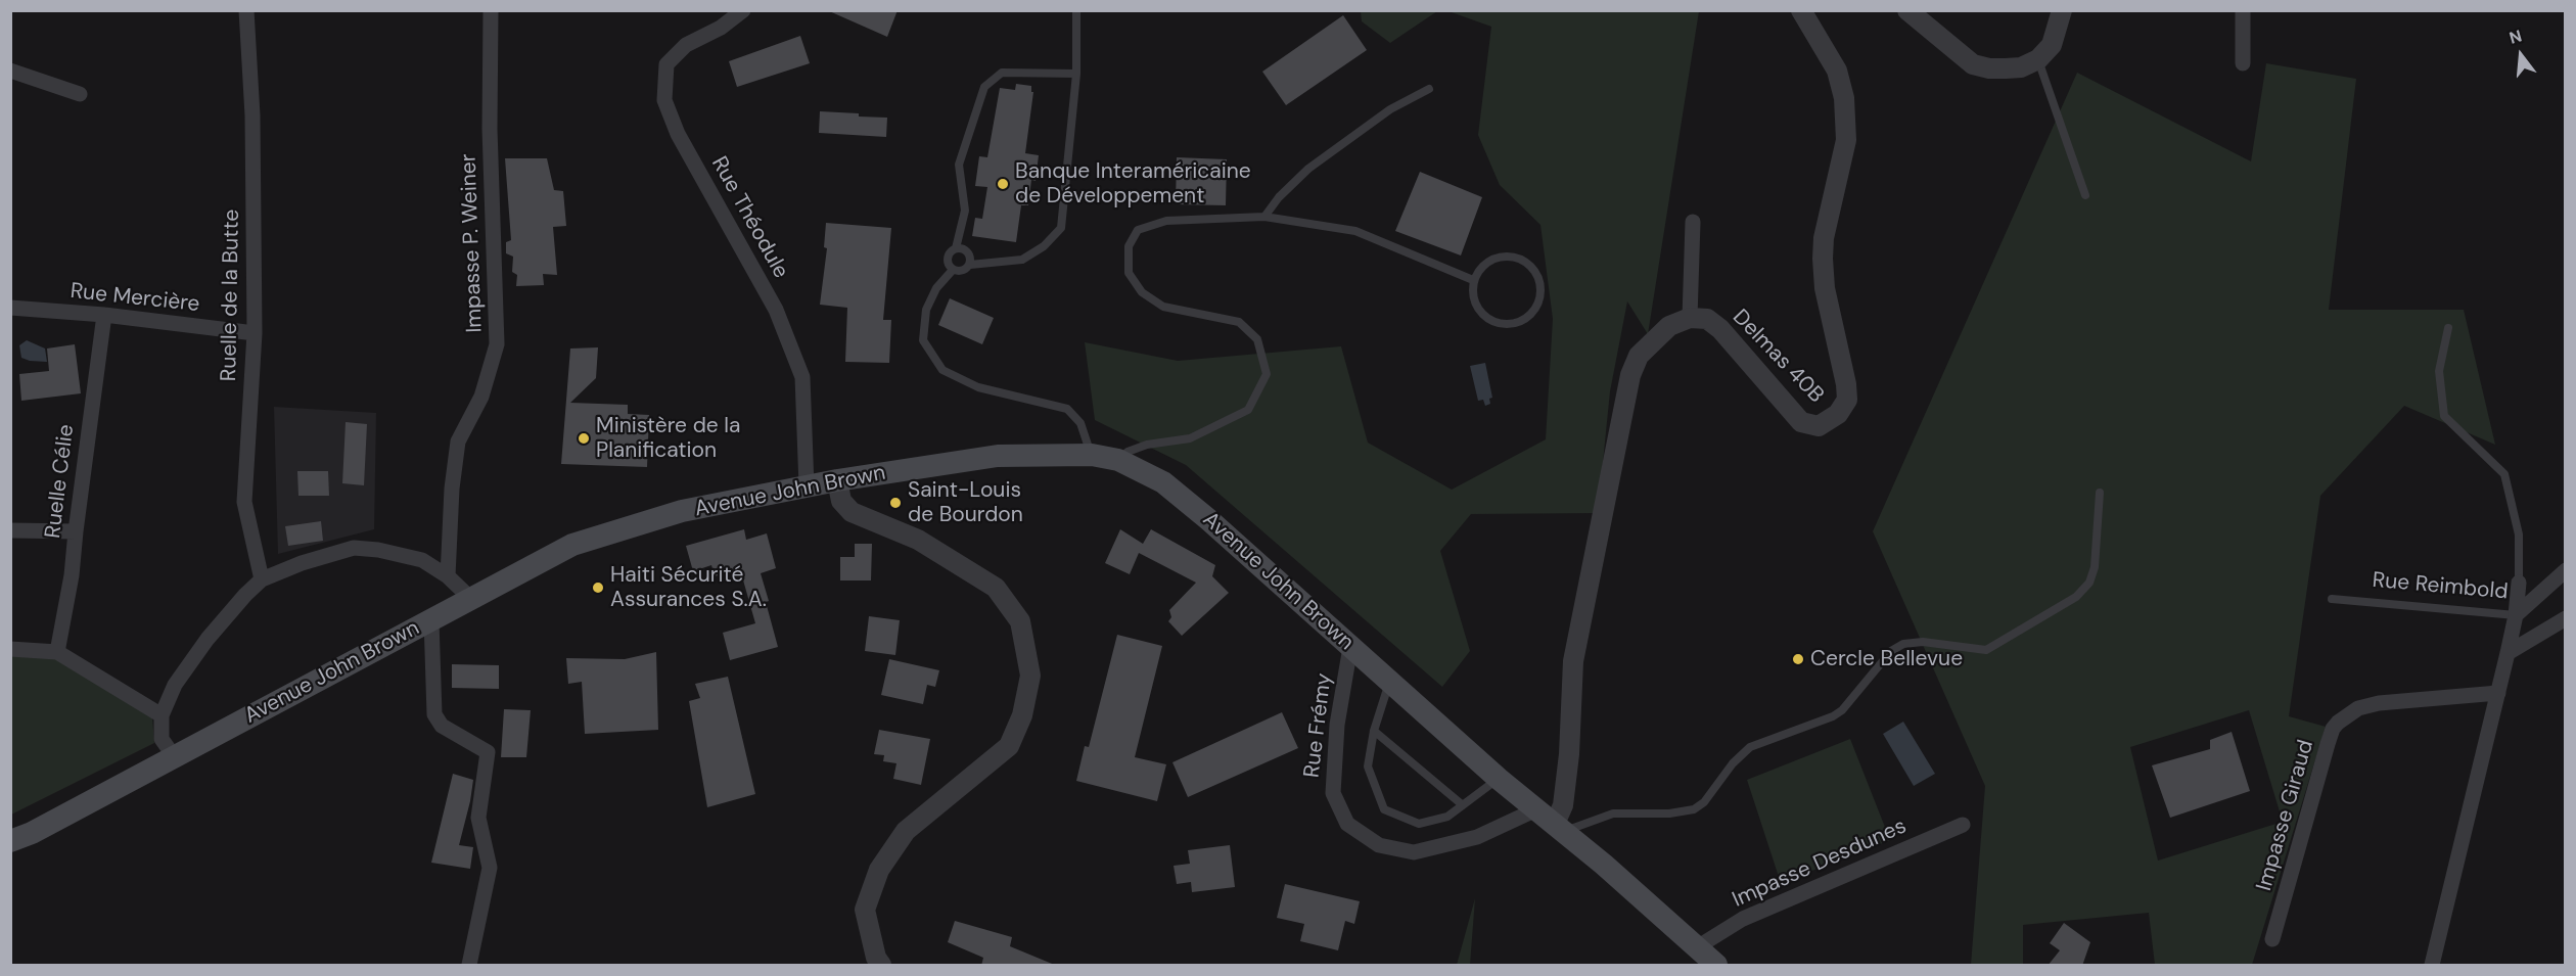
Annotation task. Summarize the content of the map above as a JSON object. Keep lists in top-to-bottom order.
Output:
{
  "streets": {
    "main road": ["Avenue John Brown"],
    "street": [
      "Rue Théodule",
      "Impasse P. Weiner",
      "Ruelle de la Butte",
      "Rue Mercière",
      "Delmas 40B",
      "Ruelle Célie",
      "Rue Reimbold",
      "Rue Frémy",
      "Impasse Giraud",
      "Impasse Desdunes"
    ]
  },
  "crossings": [
    ["Rue Théodule", "Avenue John Brown"],
    ["Ruelle de la Butte", "Rue Mercière"],
    ["Rue Mercière", "Ruelle Célie"],
    ["Avenue John Brown", "Rue Frémy"],
    ["Avenue John Brown", "Impasse Desdunes"]
  ],
  "places": [
    "Banque Interaméricaine de Développement",
    "Ministère de la Planification",
    "Saint-Louis de Bourdon",
    "Haiti Sécurité Assurances S.A.",
    "Cercle Bellevue"
  ],
  "north": "top"
}
